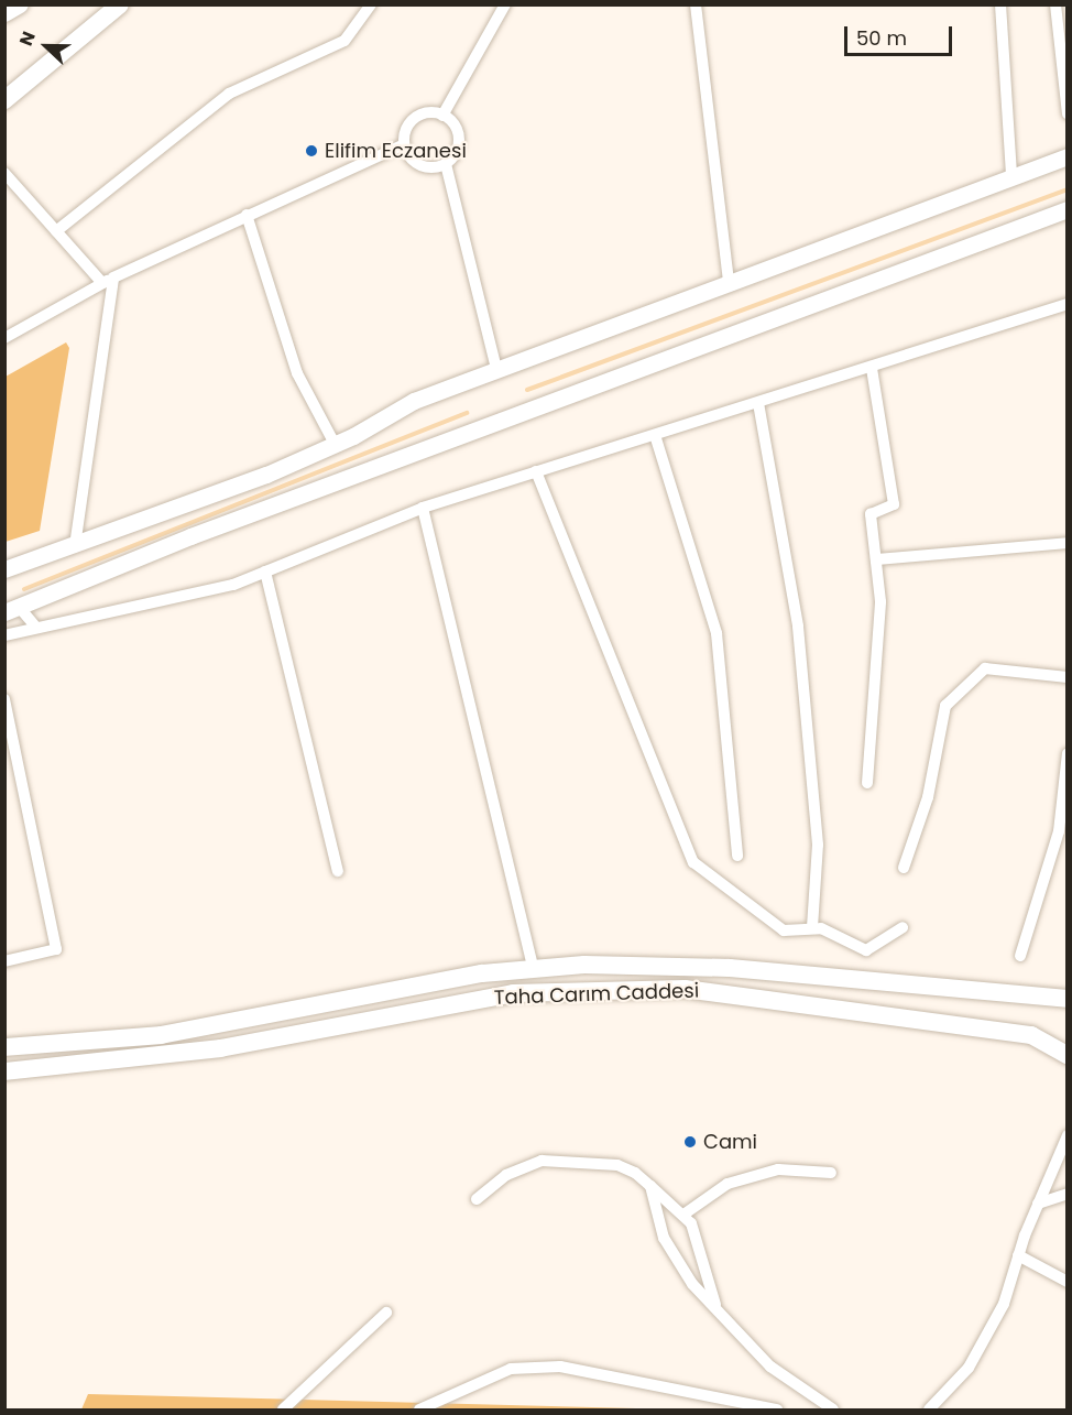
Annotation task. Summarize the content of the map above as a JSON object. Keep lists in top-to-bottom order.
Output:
{
  "streets": {
    "main road": ["Taha Carım Caddesi"]
  },
  "places": ["Elifim Eczanesi", "Cami"],
  "scale_bar": "50 m",
  "north": "left"
}
